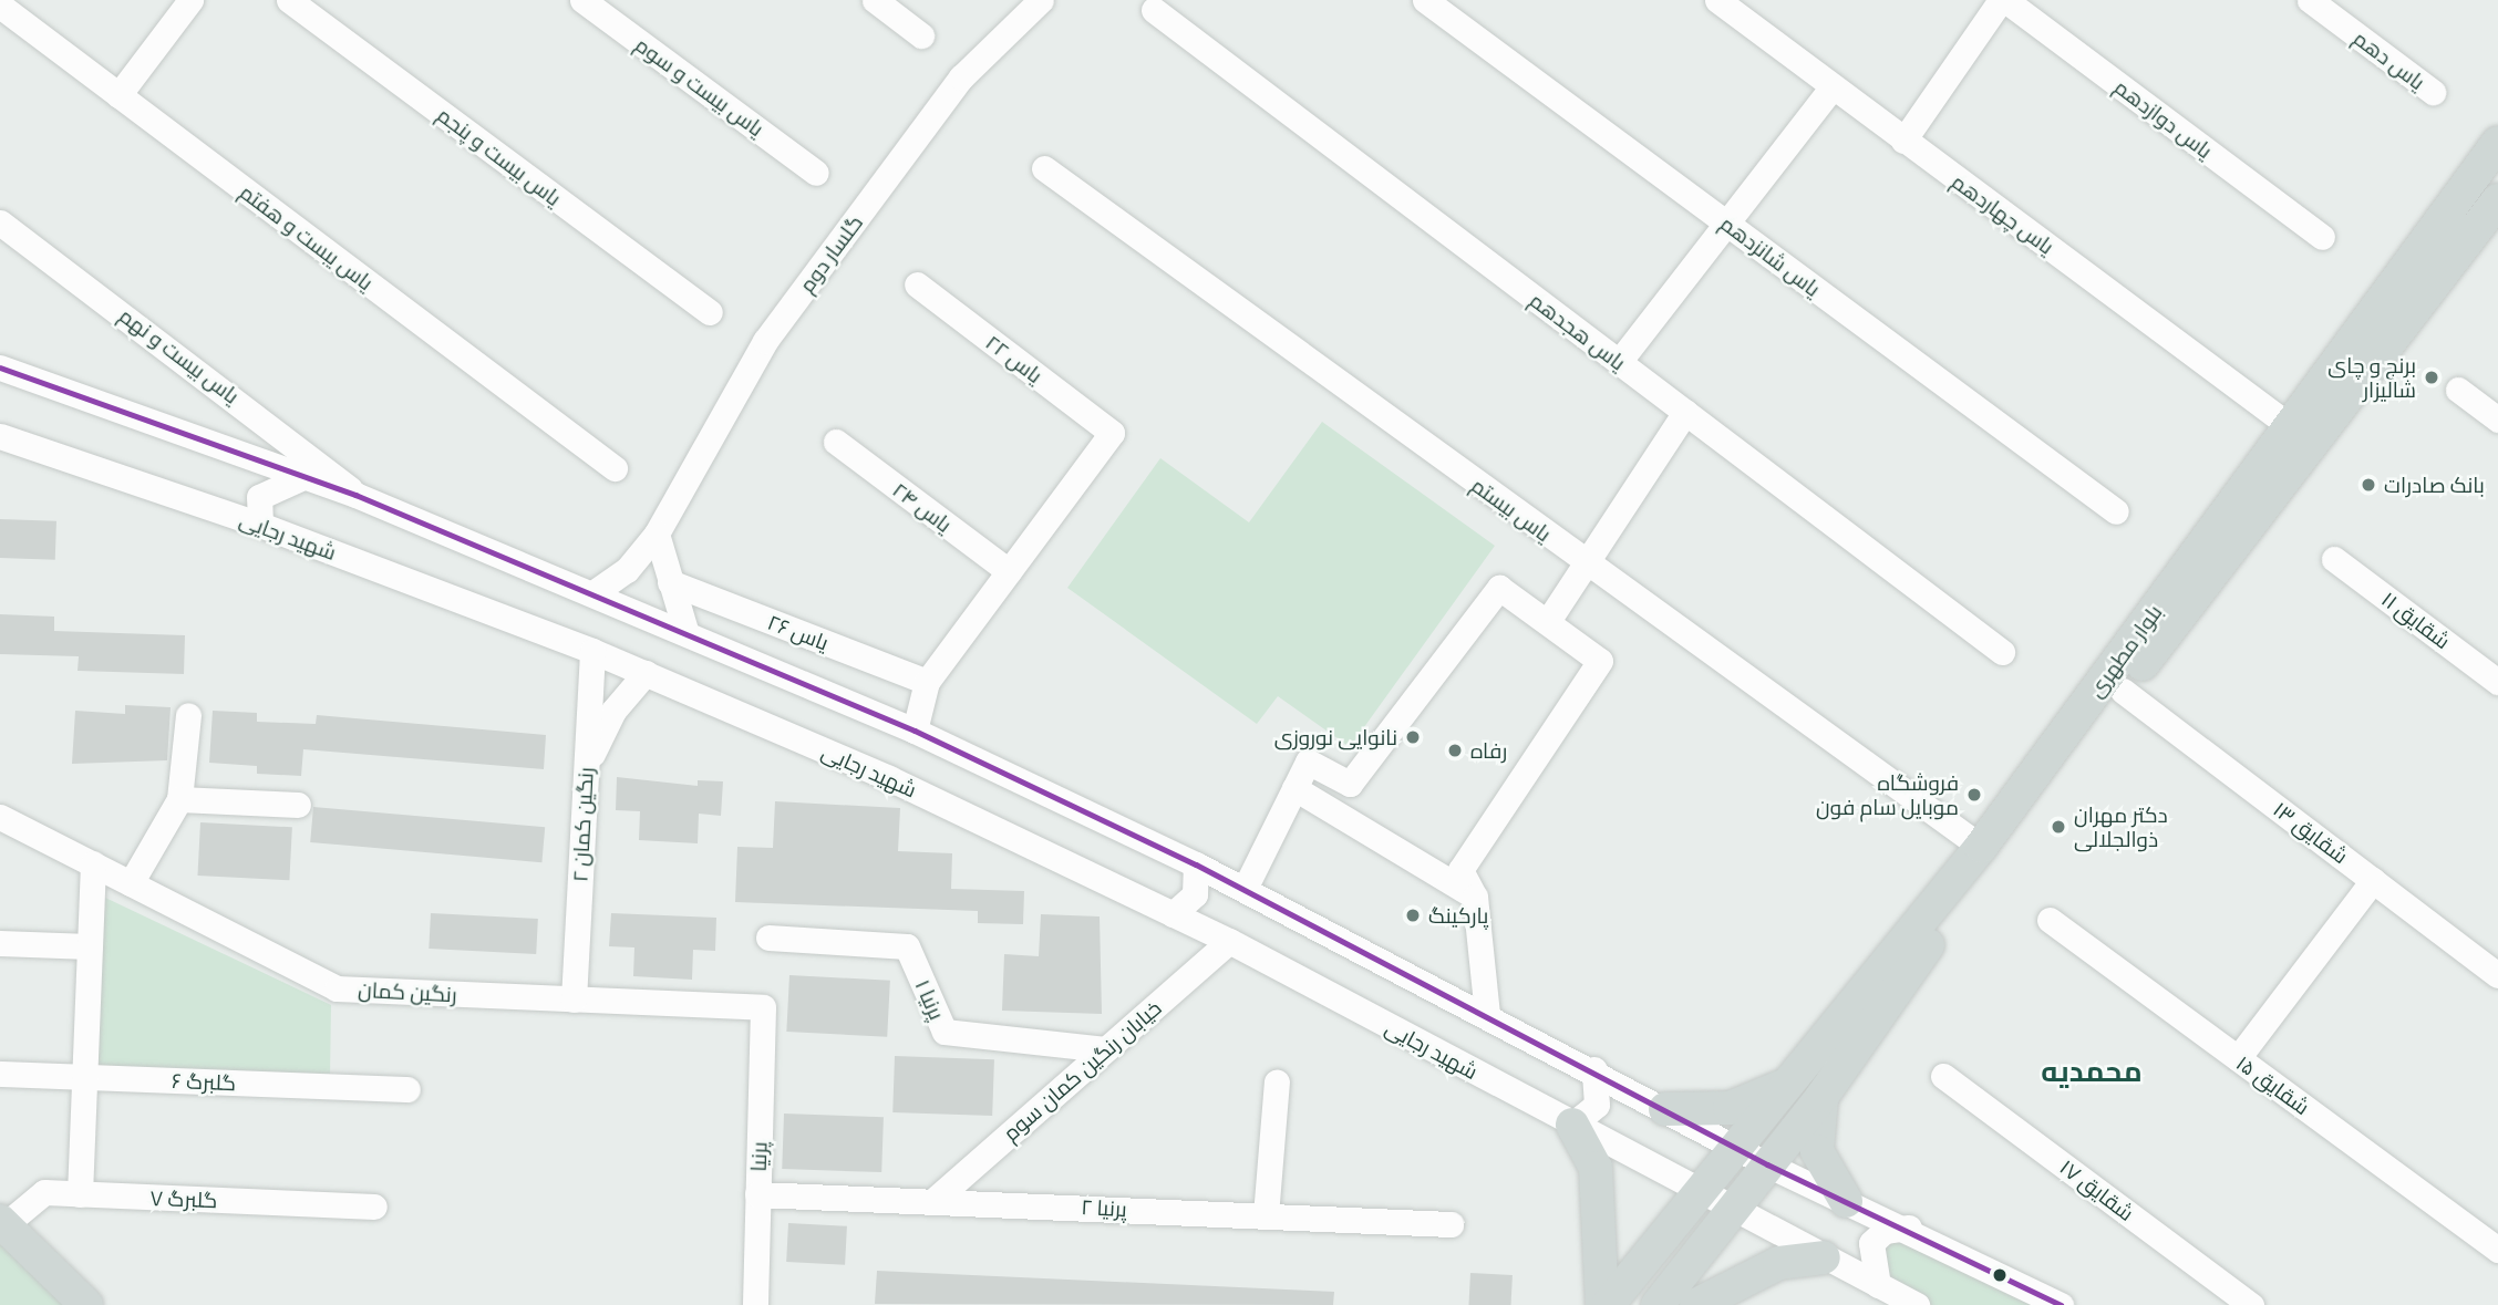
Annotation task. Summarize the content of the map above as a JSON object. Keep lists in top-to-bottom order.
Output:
{
  "streets": {
    "main road": ["بلوار مطهری"],
    "street": [
      "یاس دهم",
      "یاس بیست و سوم",
      "یاس دوازدهم",
      "یاس بیست و پنجم",
      "یاس چهاردهم",
      "یاس یبست و هفتم",
      "گلسار دوم",
      "یاس شانزدهم",
      "یاس هجدهم",
      "یاس بیست و نهم",
      "یاس ۲۲",
      "یاس ۲۴",
      "یاس بیستم",
      "شهید رجایی",
      "شقایق ۱۱",
      "یاس ۲۶",
      "رنگین کمان ۲",
      "شقایق ۱۳",
      "رنگین کمان",
      "پرنیا ۱",
      "خیابان رنگین کمان سوم",
      "گلبرگ ۶",
      "شقایق ۱۵",
      "پرنیا",
      "شقایق ۱۷",
      "گلبرگ ۷",
      "پرنیا ۲"
    ]
  },
  "crossings": [
    ["یاس چهاردهم", "بلوار مطهری"],
    ["یاس ۲۲", "یاس ۲۴"],
    ["یاس بیستم", "بلوار مطهری"],
    ["شهید رجایی", "بلوار مطهری"],
    ["شهید رجایی", "رنگین کمان ۲"],
    ["شهید رجایی", "خیابان رنگین کمان سوم"],
    ["بلوار مطهری", "شقایق ۱۳"],
    ["رنگین کمان ۲", "رنگین کمان"],
    ["رنگین کمان", "پرنیا"],
    ["پرنیا ۱", "خیابان رنگین کمان سوم"],
    ["خیابان رنگین کمان سوم", "پرنیا ۲"],
    ["پرنیا", "پرنیا ۲"]
  ],
  "districts": ["محمدیه"],
  "places": [
    "برنج و چای شالیزار",
    "بانک صادرات",
    "نانوایی نوروزی",
    "رفاه",
    "فروشگاه موبایل سام فون",
    "دکتر مهران ذوالجلالی",
    "پارکینگ"
  ]
}
